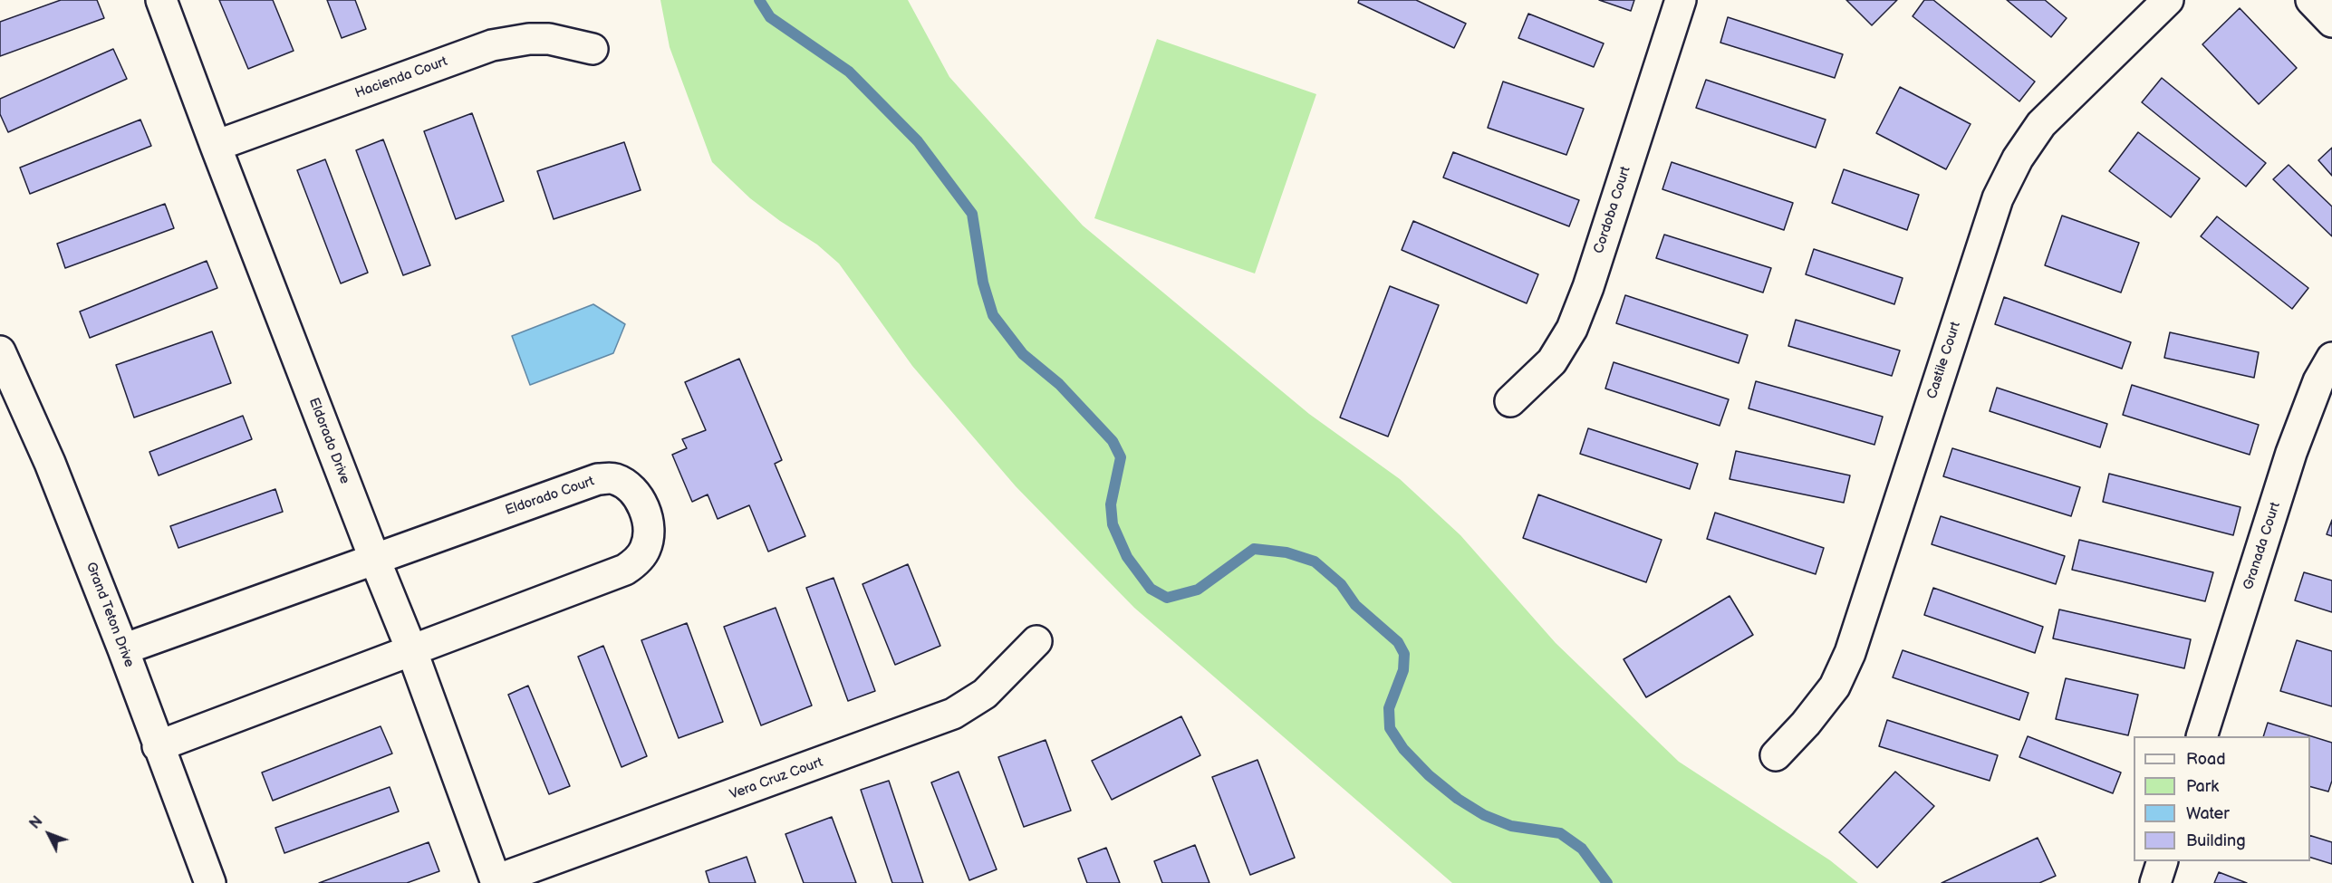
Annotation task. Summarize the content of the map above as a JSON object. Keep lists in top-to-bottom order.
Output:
{
  "streets": {
    "street": [
      "Hacienda Court",
      "Cordoba Court",
      "Castile Court",
      "Eldorado Drive",
      "Eldorado Court",
      "Granada Court",
      "Grand Teton Drive",
      "Vera Cruz Court"
    ]
  },
  "crossings": [
    ["Hacienda Court", "Eldorado Drive"],
    ["Eldorado Drive", "Eldorado Court"],
    ["Eldorado Drive", "Vera Cruz Court"],
    ["Eldorado Court", "Grand Teton Drive"]
  ],
  "legend": [
    "Road",
    "Park",
    "Water",
    "Building"
  ],
  "north": "top left"
}
